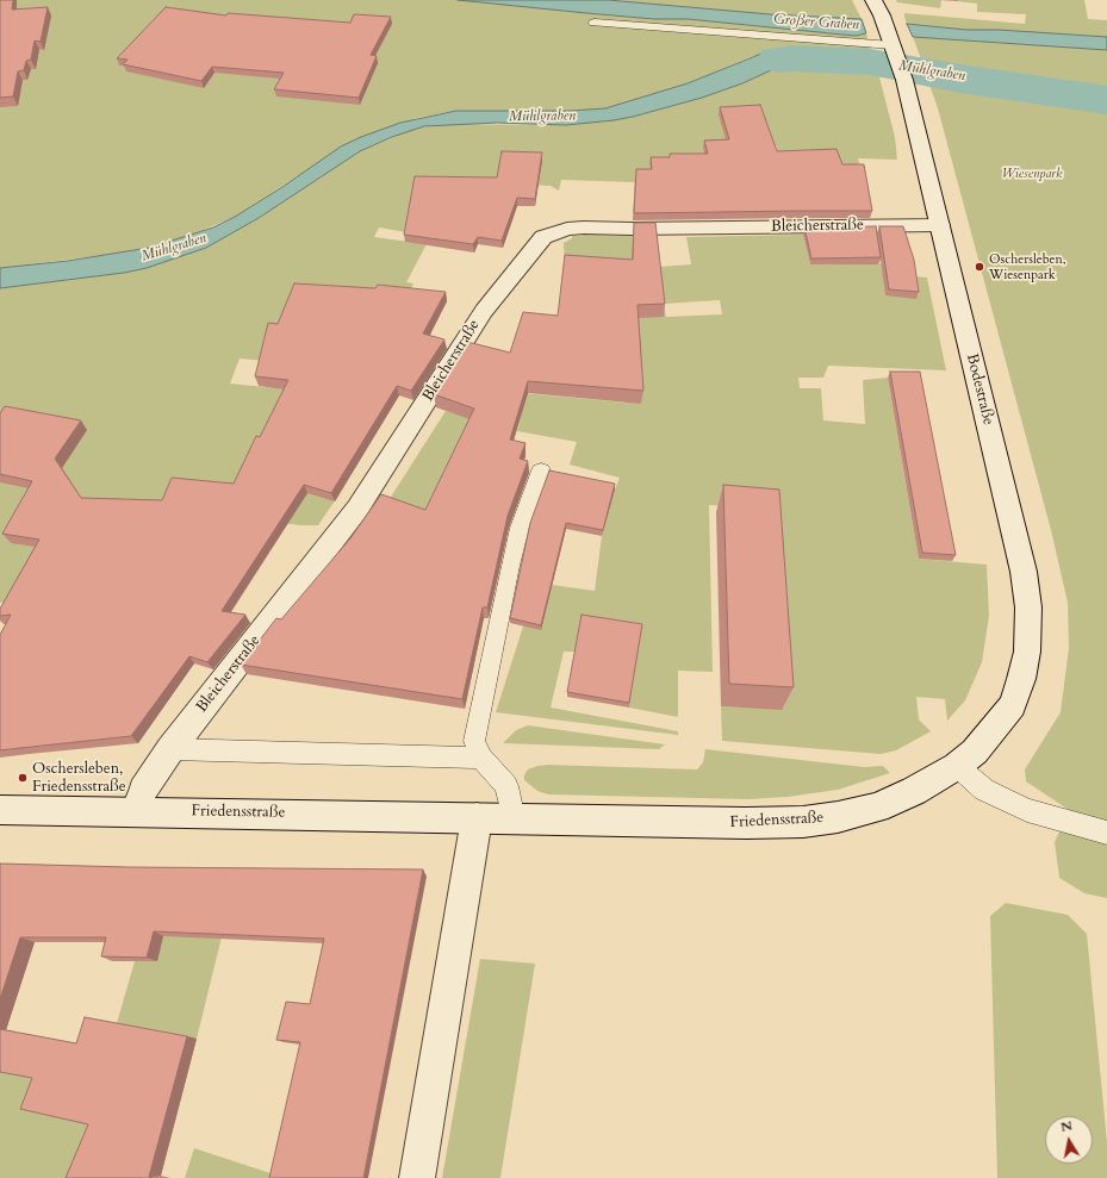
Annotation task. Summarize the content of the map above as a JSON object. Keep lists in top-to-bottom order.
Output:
{
  "streets": {
    "main road": ["Bleicherstraße", "Bodestraße", "Friedensstraße"]
  },
  "crossings": [
    ["Bleicherstraße", "Bodestraße"],
    ["Bleicherstraße", "Friedensstraße"],
    ["Bodestraße", "Friedensstraße"]
  ],
  "water": ["Großer Graben", "Mühlgraben"],
  "parks": ["Wiesenpark"],
  "places": ["Oschersleben, Wiesenpark", "Oschersleben, Friedensstraße"],
  "north": "top"
}
